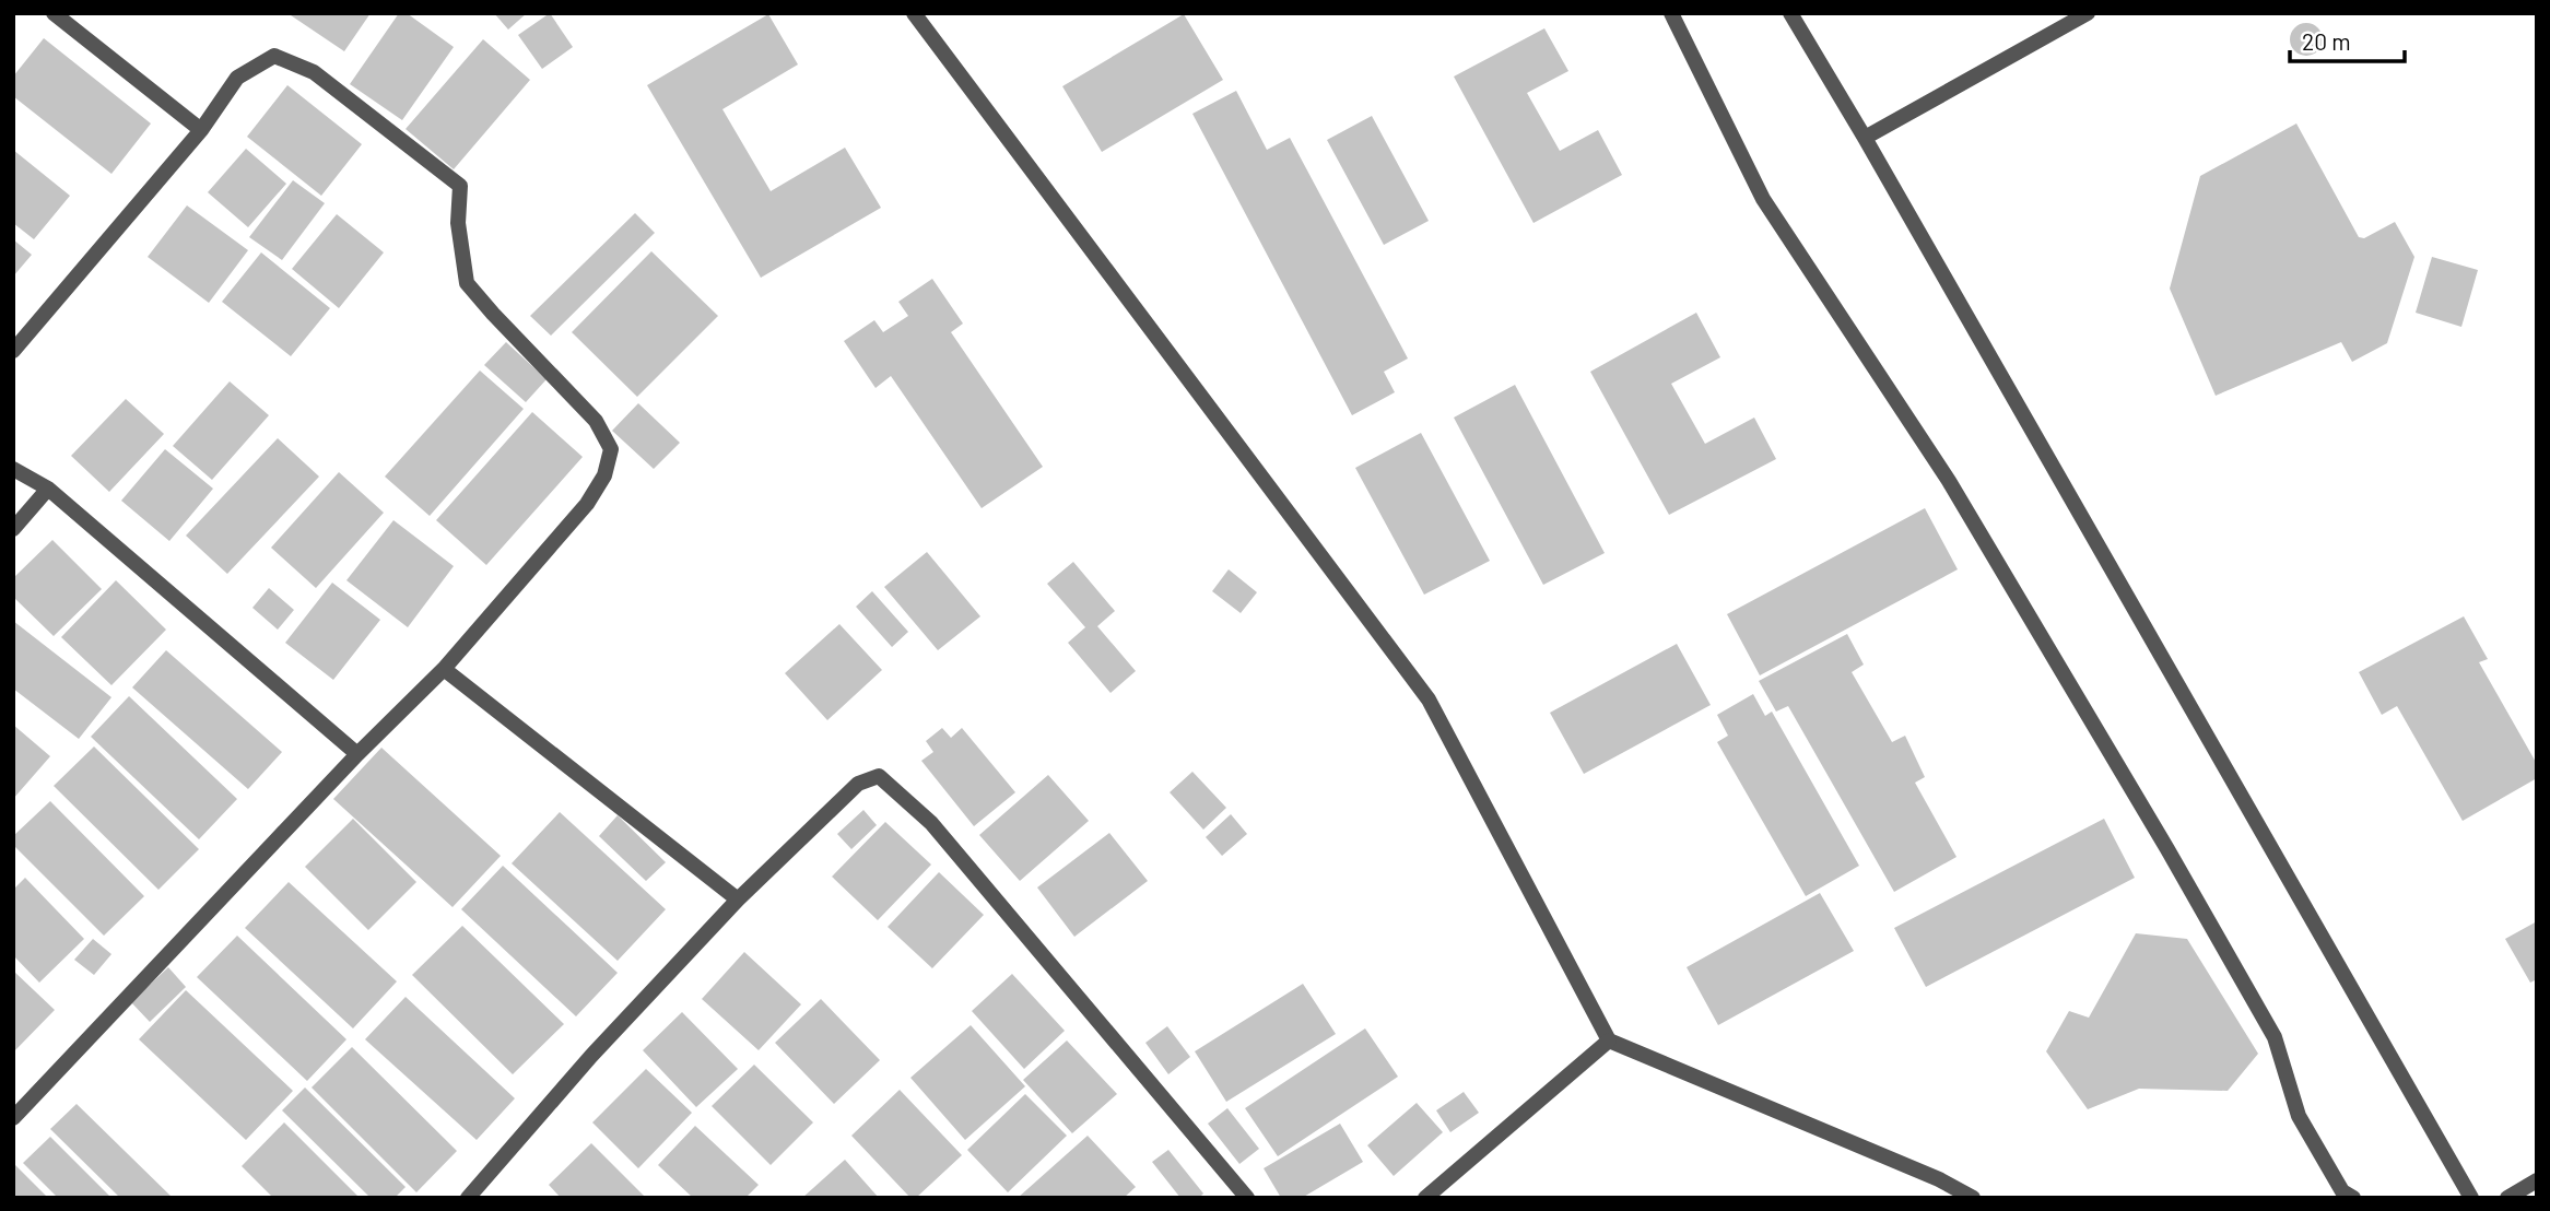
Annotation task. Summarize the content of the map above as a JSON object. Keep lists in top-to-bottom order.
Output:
{
  "scale_bar": "20 m"
}
